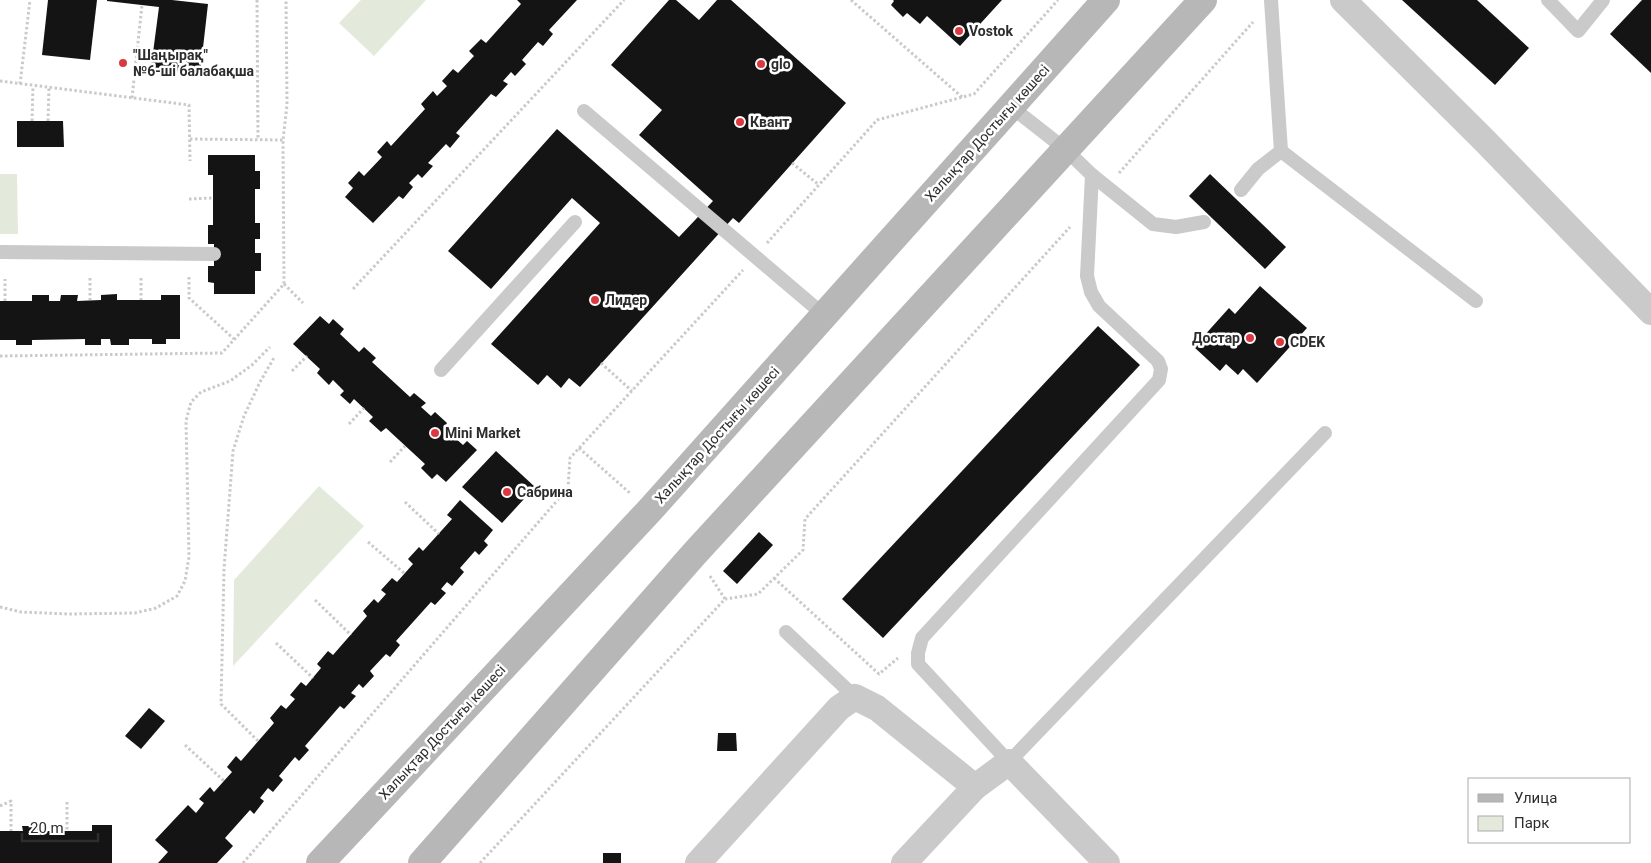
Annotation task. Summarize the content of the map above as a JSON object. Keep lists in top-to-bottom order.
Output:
{
  "streets": {
    "main road": ["Халықтар Достығы көшесі"]
  },
  "places": [
    "Vostok",
    "\"Шаңырақ\" №6-ші балабақша",
    "glo",
    "Квант",
    "Лидер",
    "Достар",
    "CDEK",
    "Mini Market",
    "Сабрина"
  ],
  "legend": ["Улица", "Парк"],
  "scale_bar": "20 m"
}
